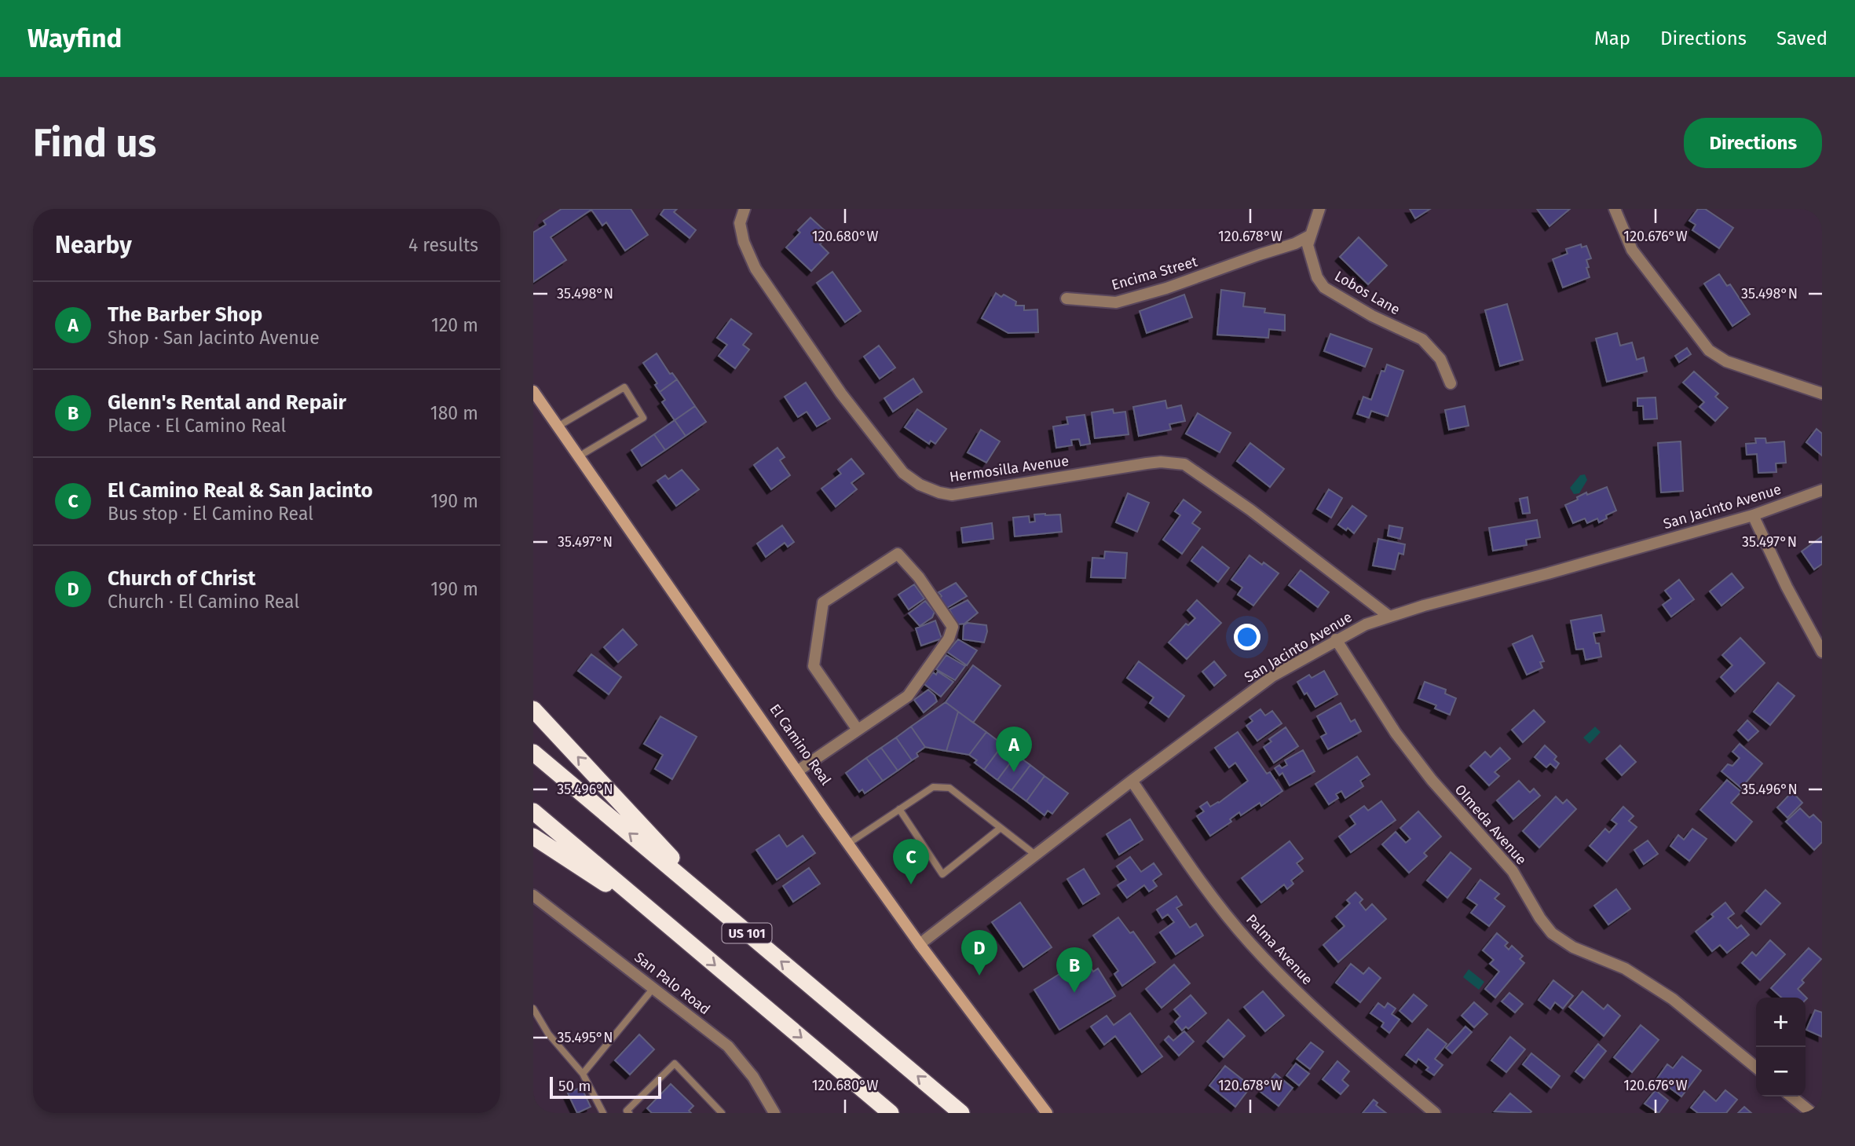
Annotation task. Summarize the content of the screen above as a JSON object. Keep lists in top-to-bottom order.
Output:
{
  "streets": {
    "highway": ["US 101"],
    "main road": ["El Camino Real"],
    "street": [
      "Encima Street",
      "Lobos Lane",
      "Hermosilla Avenue",
      "San Jacinto Avenue",
      "Olmeda Avenue",
      "Palma Avenue",
      "San Palo Road"
    ]
  },
  "crossings": [
    ["Encima Street", "Lobos Lane"],
    ["Hermosilla Avenue", "San Jacinto Avenue"],
    ["San Jacinto Avenue", "El Camino Real"],
    ["San Jacinto Avenue", "Olmeda Avenue"],
    ["San Jacinto Avenue", "Palma Avenue"]
  ],
  "scale_bar": "50 m",
  "page": {
    "header": "Wayfind",
    "nav": ["Map", "Directions", "Saved"],
    "buttons": "Directions",
    "title": "Find us",
    "heading": ["Nearby", "4 results"],
    "list": [
      {
        "mark": "A",
        "name": "The Barber Shop",
        "note": "Shop · San Jacinto Avenue",
        "value": "120 m"
      },
      {
        "mark": "B",
        "name": "Glenn's Rental and Repair",
        "note": "Place · El Camino Real",
        "value": "180 m"
      },
      {
        "mark": "C",
        "name": "El Camino Real & San Jacinto",
        "note": "Bus stop · El Camino Real",
        "value": "190 m"
      },
      {
        "mark": "D",
        "name": "Church of Christ",
        "note": "Church · El Camino Real",
        "value": "190 m"
      }
    ],
    "pins": [
      "A",
      "C",
      "D",
      "B"
    ],
    "map_buttons": ["+", "−"],
    "scale": "50 m"
  },
  "coordinates": [
    "120.680°W",
    "120.678°W",
    "120.676°W",
    "35.498°N",
    "35.497°N",
    "35.496°N",
    "35.495°N"
  ]
}
